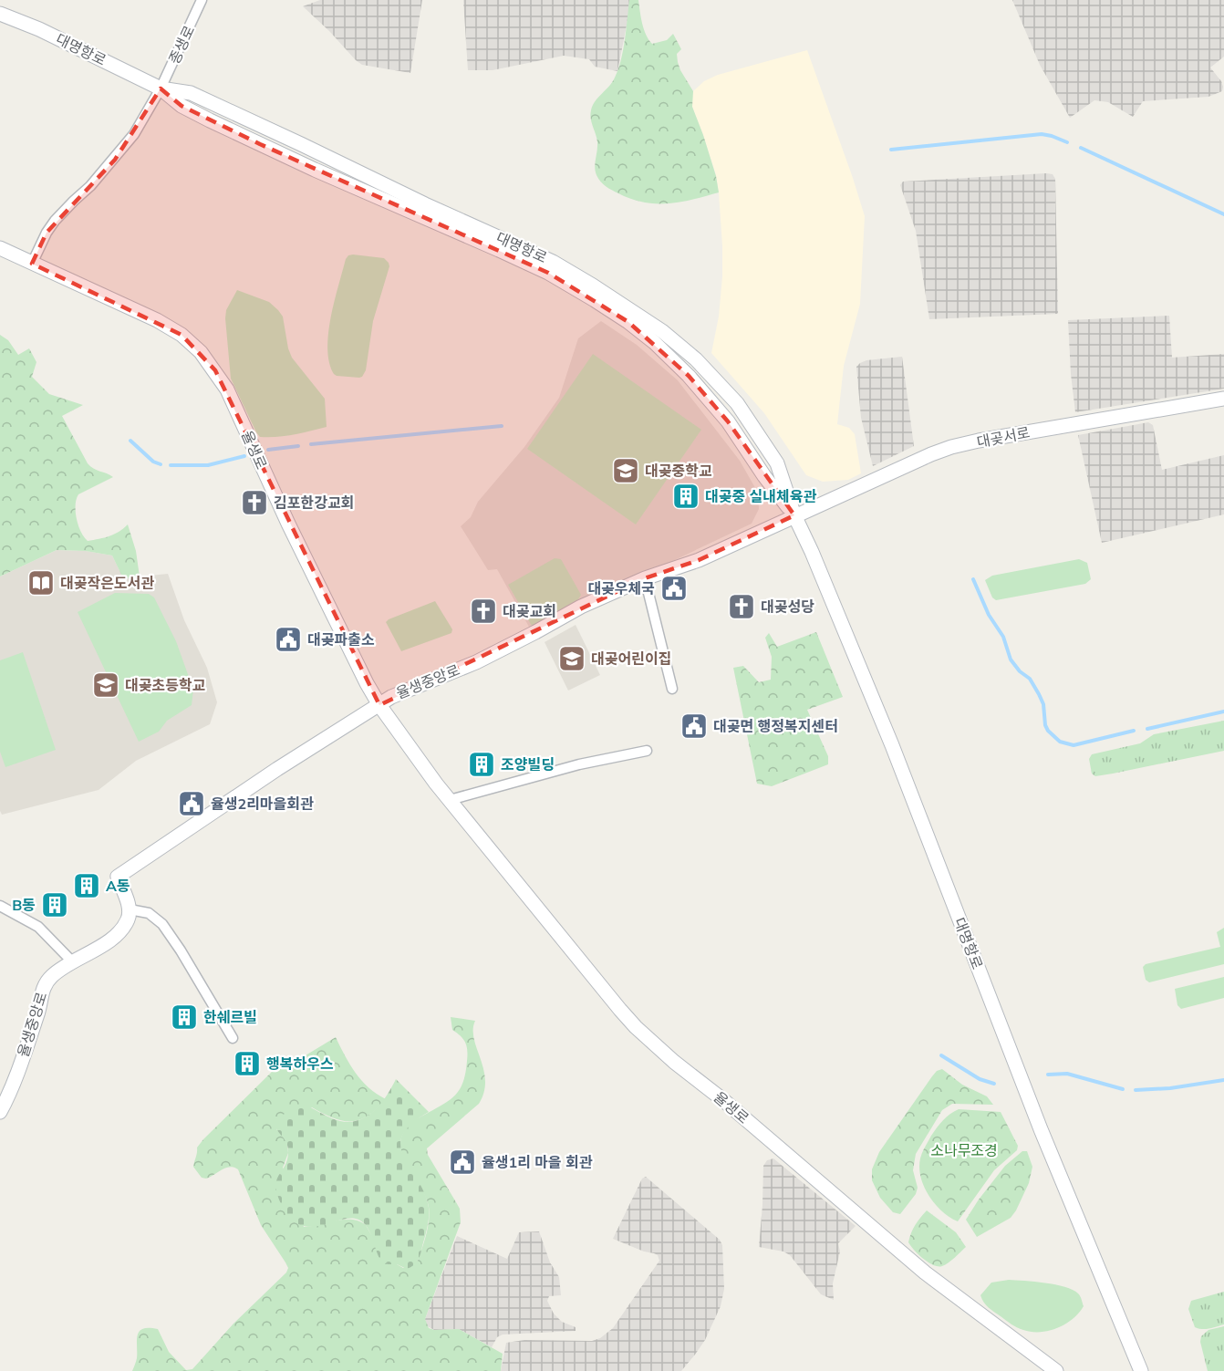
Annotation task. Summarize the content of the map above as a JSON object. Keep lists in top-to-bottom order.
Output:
{
  "streets": {
    "street": [
      "종생로",
      "대명항로",
      "대곶서로",
      "율생로",
      "율생중앙로"
    ]
  },
  "crossings": [
    ["종생로", "대명항로"],
    ["대명항로", "대곶서로"],
    ["대명항로", "율생중앙로"],
    ["대곶서로", "율생중앙로"],
    ["율생로", "율생중앙로"]
  ],
  "parks": ["소나무조경"],
  "places": {
    "school or university": ["대곶중학교", "대곶어린이집", "대곶초등학교"],
    "building": [
      "대곶중 실내체육관",
      "조양빌딩",
      "A동",
      "B동",
      "한쉐르빌",
      "행복하우스"
    ],
    "church": ["김포한강교회", "대곶성당", "대곶교회"],
    "library": ["대곶작은도서관"],
    "public building": [
      "대곶우체국",
      "대곶파출소",
      "대곶면 행정복지센터",
      "율생2리마을회관",
      "율생1리 마을 회관"
    ]
  }
}
